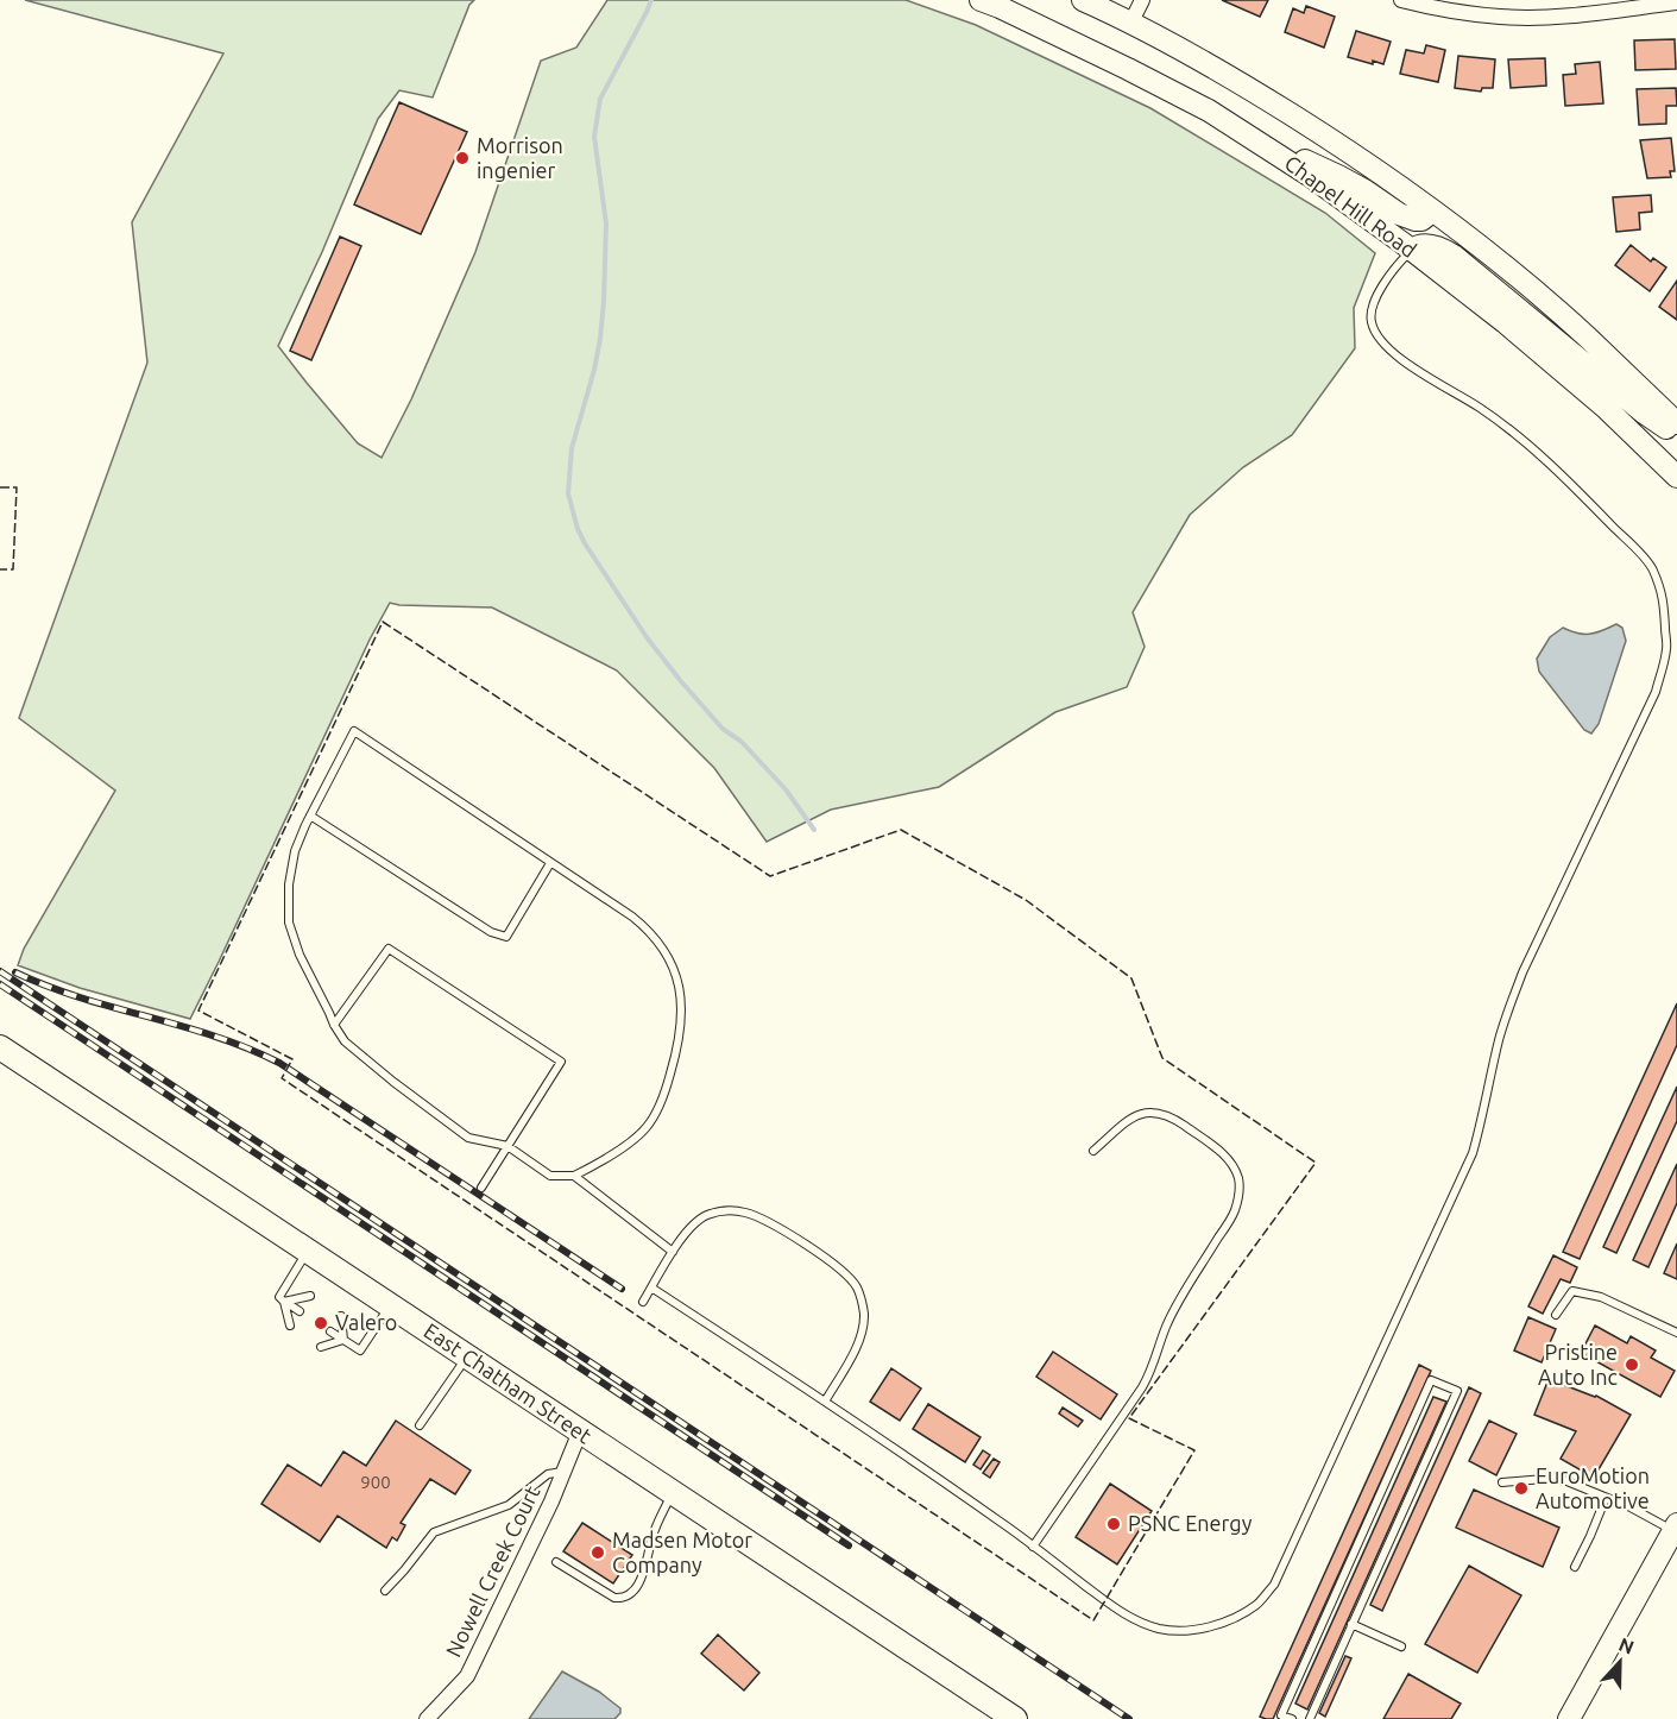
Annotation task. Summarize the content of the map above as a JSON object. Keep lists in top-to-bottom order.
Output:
{
  "streets": {
    "main road": ["Chapel Hill Road", "East Chatham Street"],
    "street": ["Nowell Creek Court"]
  },
  "crossings": [
    ["East Chatham Street", "Nowell Creek Court"]
  ],
  "places": [
    "Morrison ingenier",
    "Valero",
    "Pristine Auto Inc",
    "EuroMotion Automotive",
    "PSNC Energy",
    "Madsen Motor Company"
  ],
  "house_numbers": ["900"],
  "north": "top"
}
